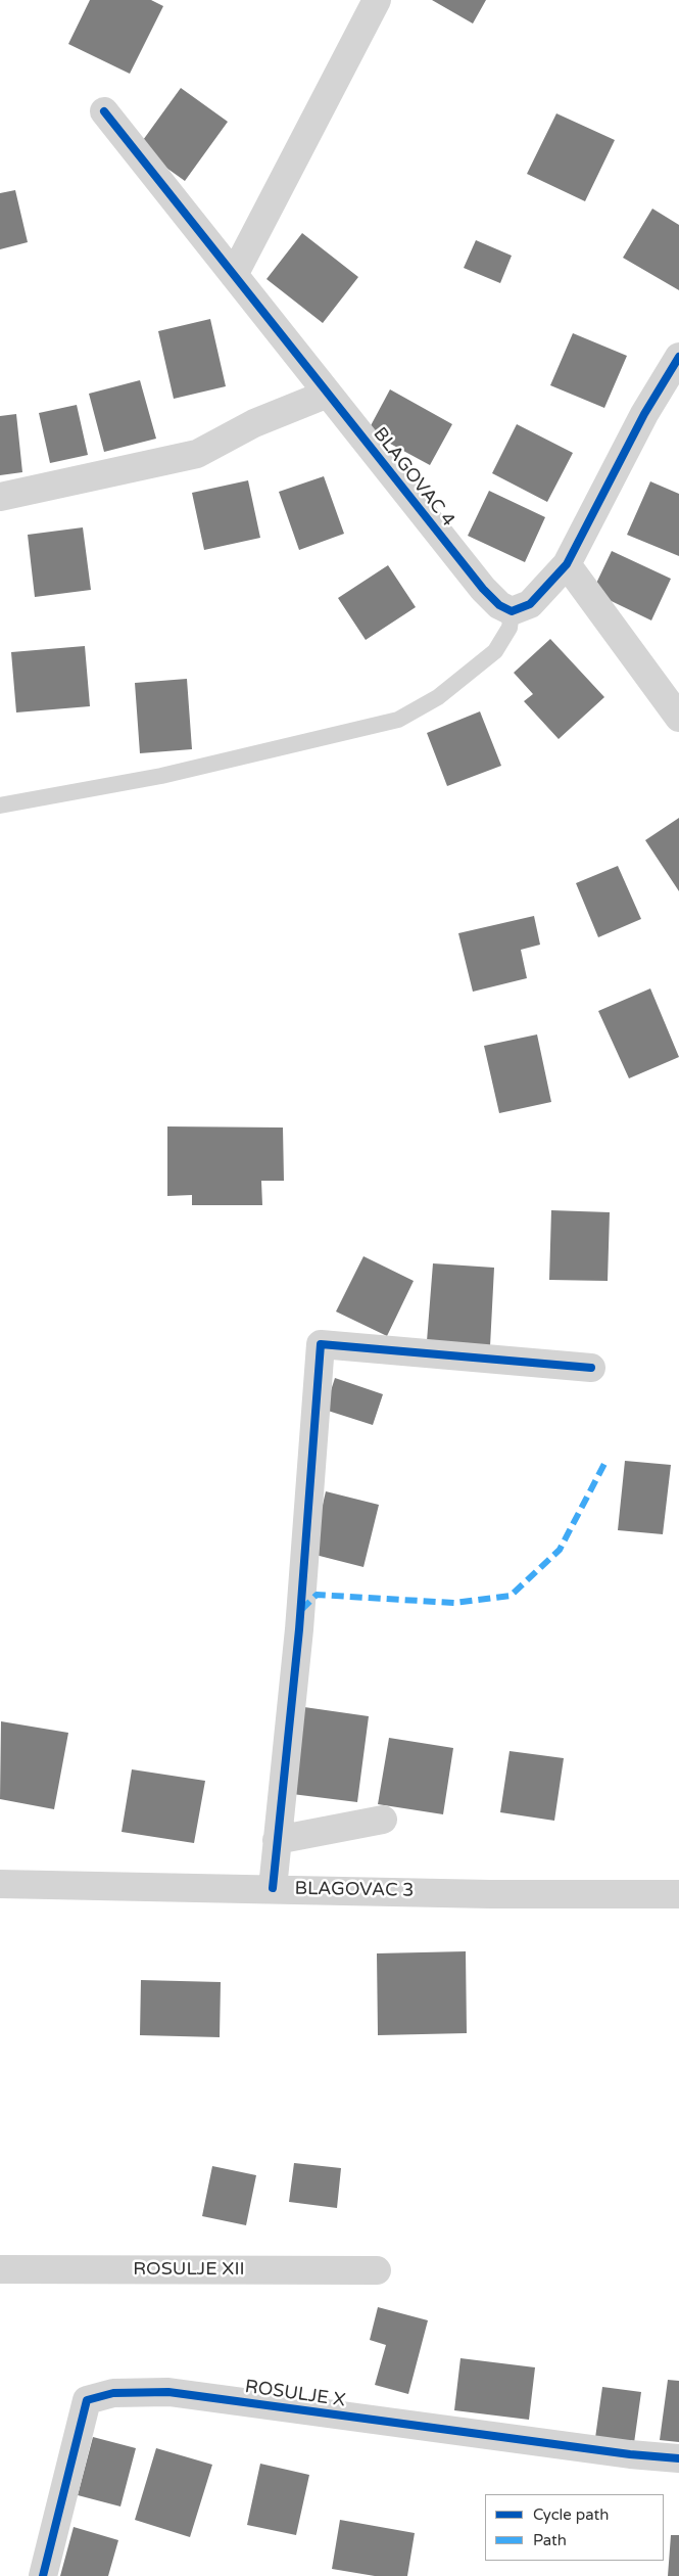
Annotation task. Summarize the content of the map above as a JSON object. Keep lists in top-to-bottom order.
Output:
{
  "streets": {
    "street": [
      "BLAGOVAC 4",
      "BLAGOVAC 3",
      "ROSULJE XII",
      "ROSULJE X"
    ]
  },
  "legend": ["Cycle path", "Path"]
}
